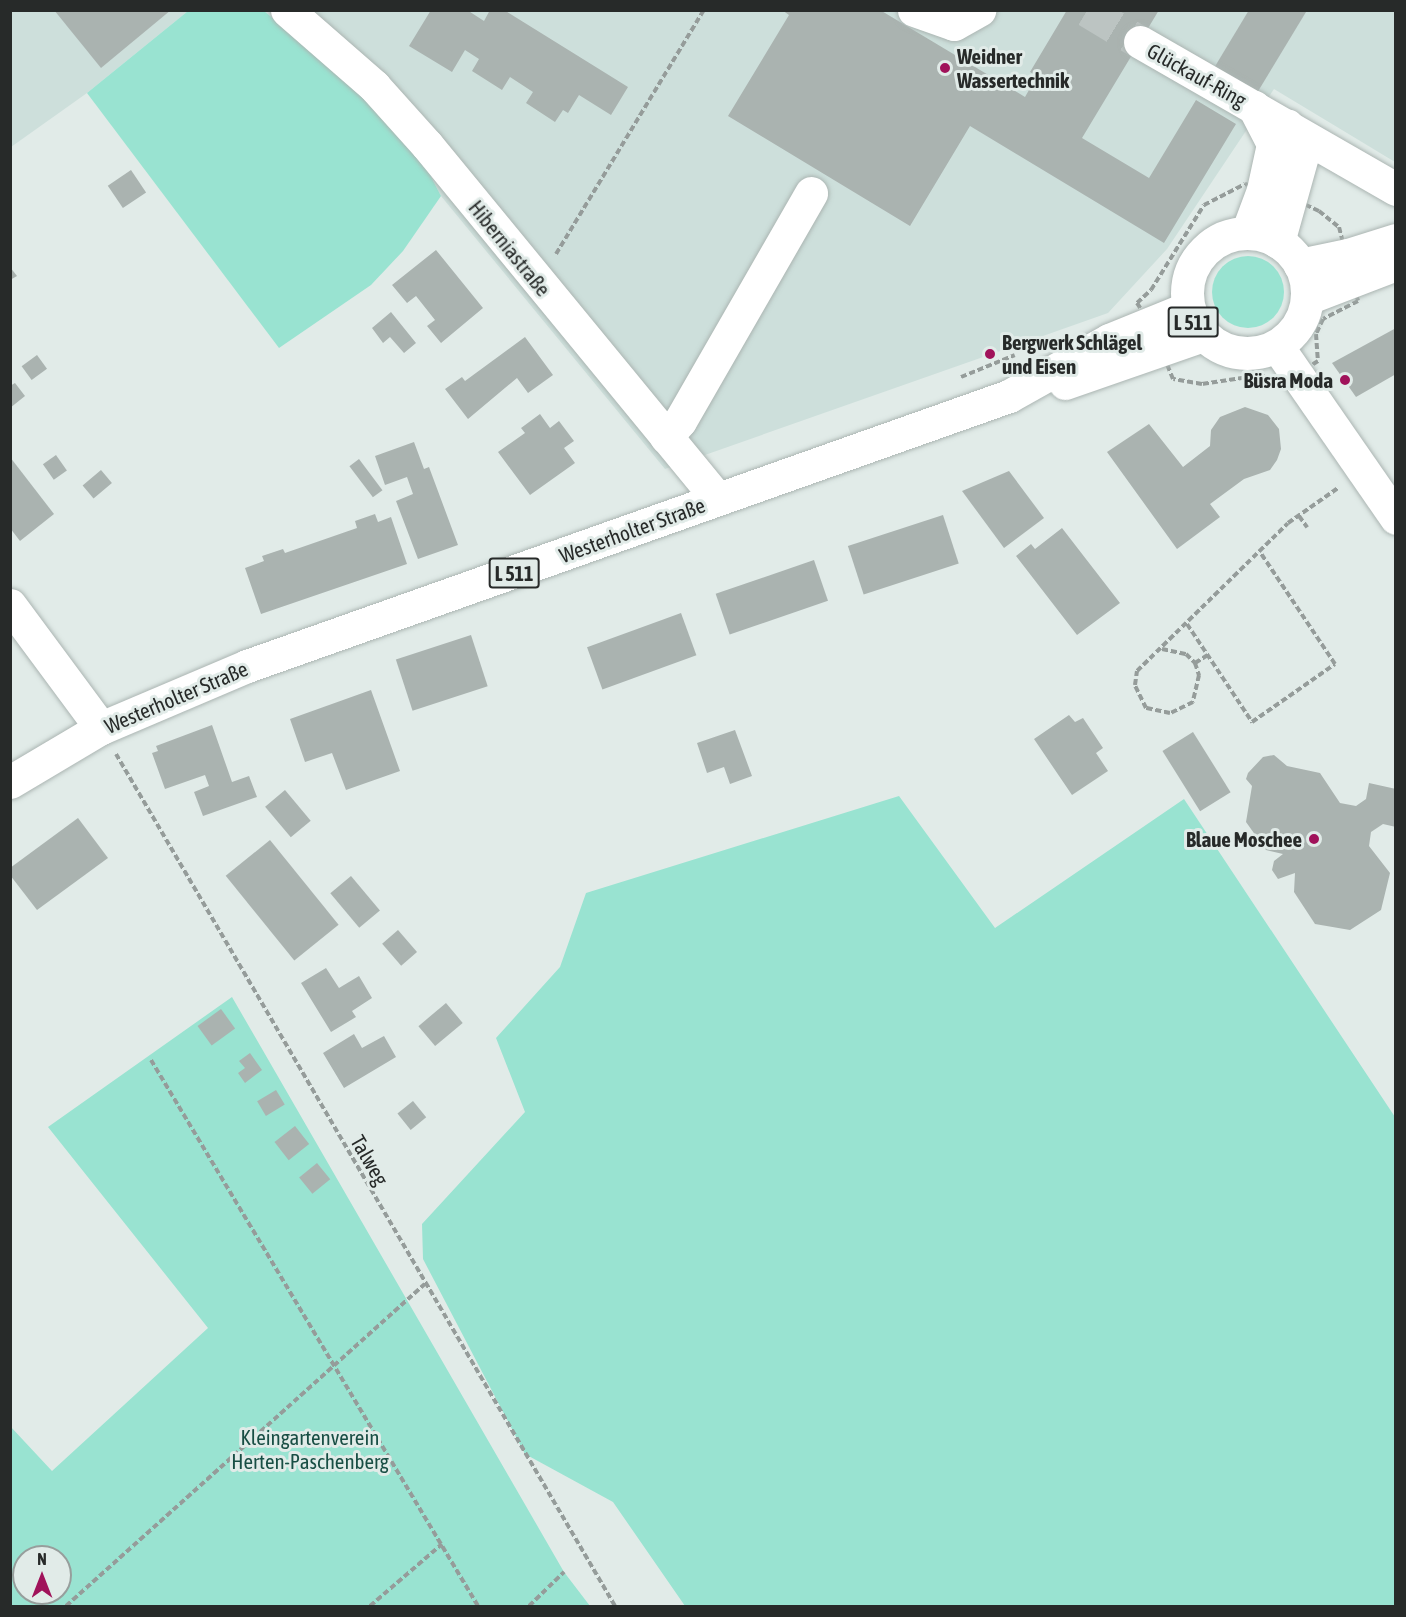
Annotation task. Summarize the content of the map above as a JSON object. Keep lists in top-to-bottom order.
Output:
{
  "streets": {
    "main road": [
      "Glückauf-Ring",
      "Hiberniastraße",
      "L 511",
      "Westerholter Straße"
    ],
    "path": ["Talweg"]
  },
  "crossings": [
    ["Glückauf-Ring", "L 511"],
    ["Glückauf-Ring", "Westerholter Straße"],
    ["Hiberniastraße", "Westerholter Straße"],
    ["L 511", "Westerholter Straße"],
    ["Westerholter Straße", "Talweg"]
  ],
  "parks": ["Kleingartenverein Herten-Paschenberg"],
  "places": [
    "Weidner Wassertechnik",
    "Bergwerk Schlägel und Eisen",
    "Büsra Moda",
    "Blaue Moschee"
  ],
  "north": "top"
}
